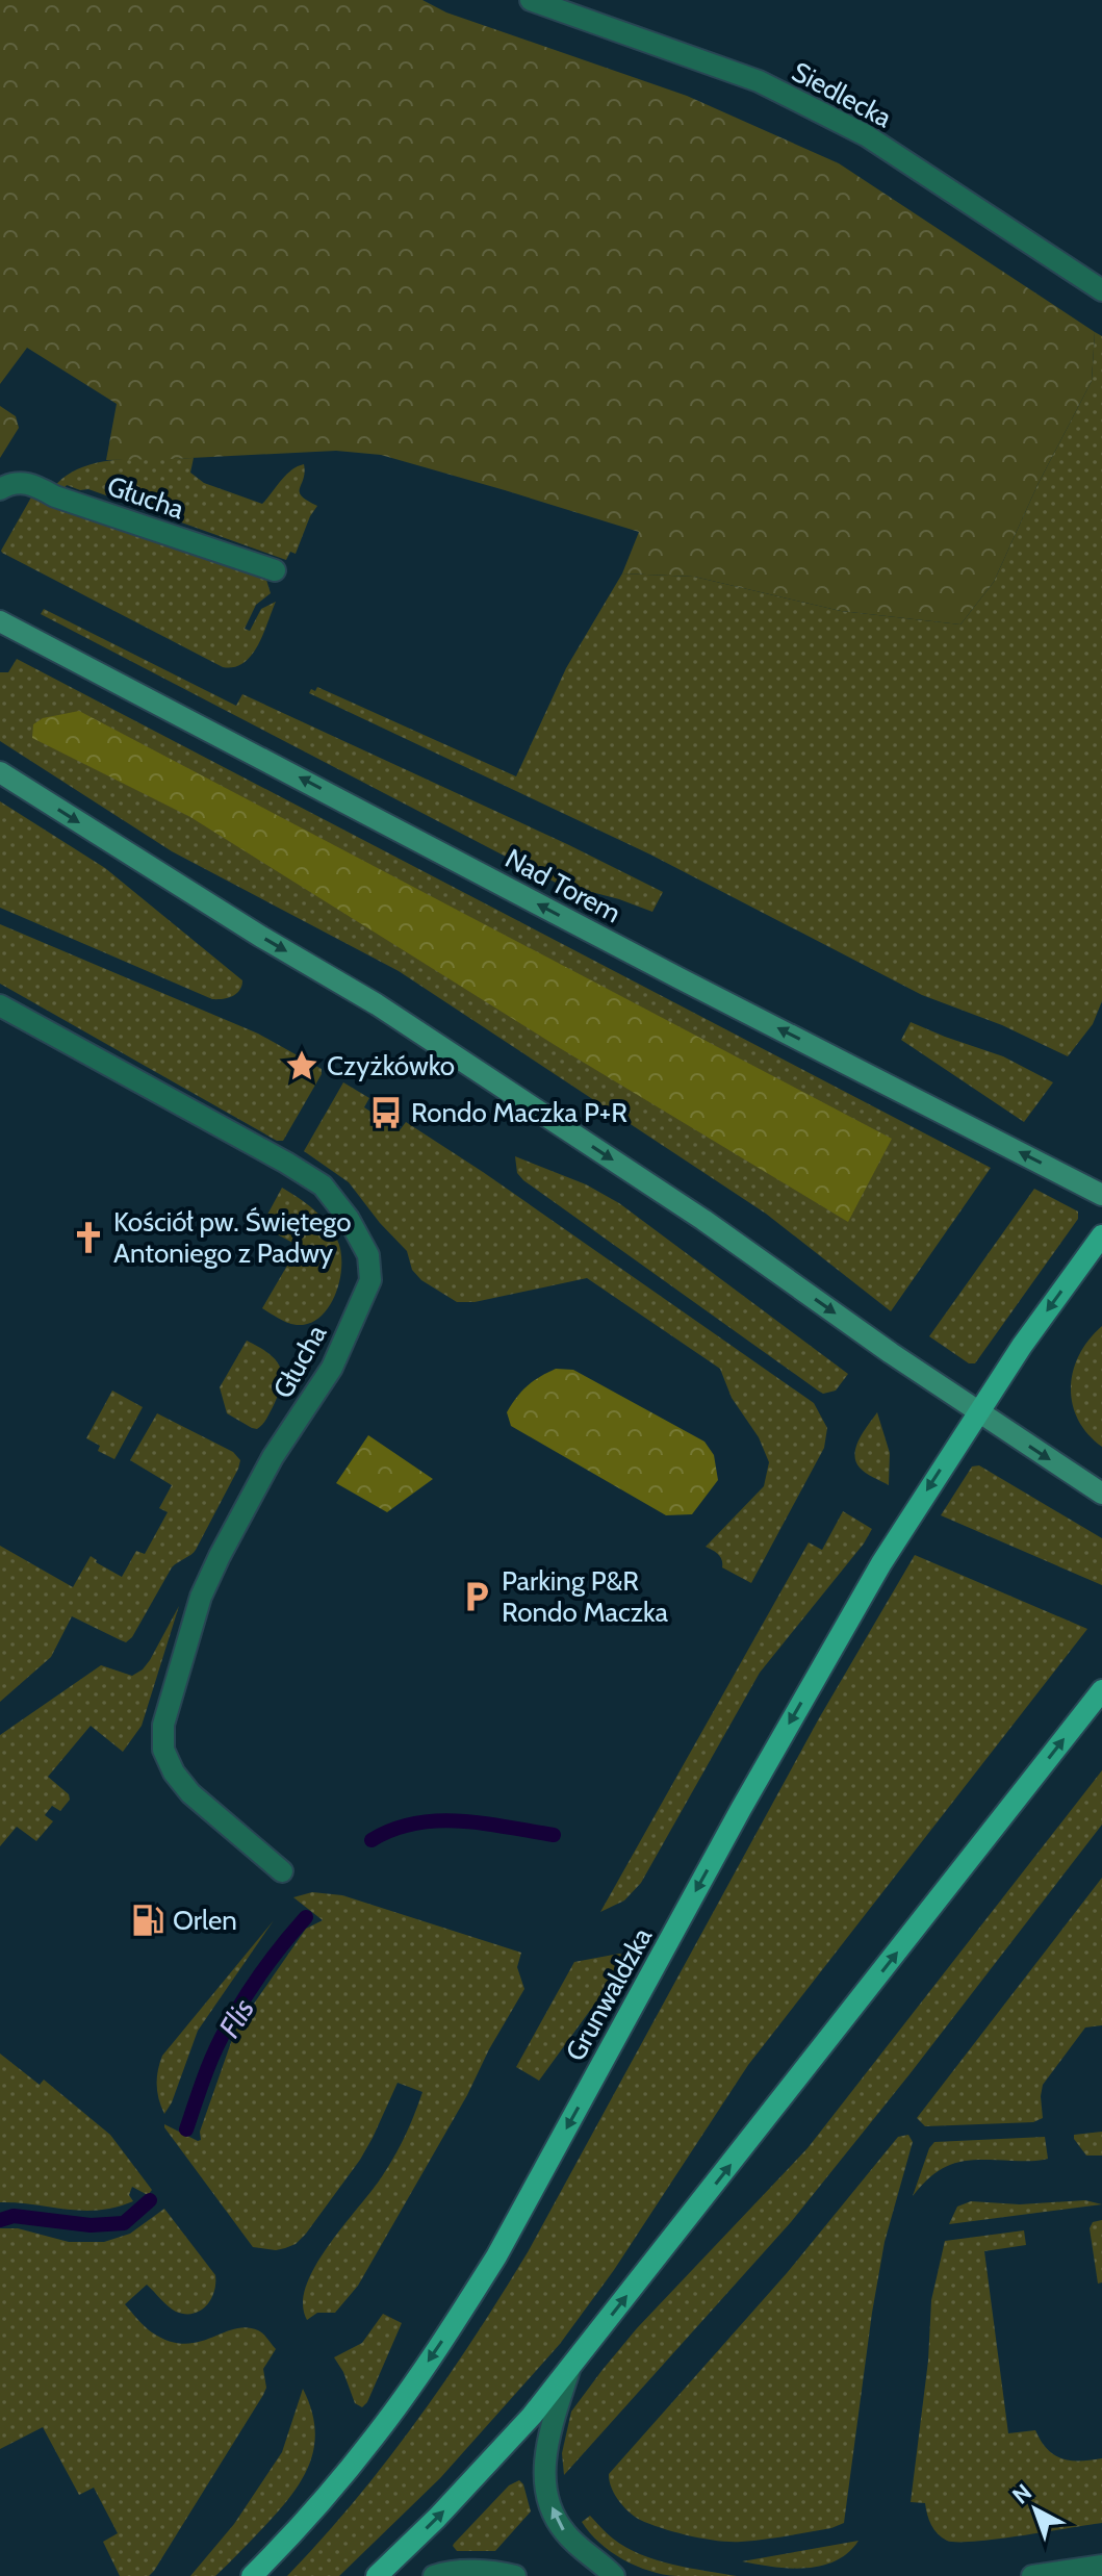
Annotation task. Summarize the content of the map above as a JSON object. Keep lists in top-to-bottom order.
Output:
{
  "streets": {
    "main road": ["Nad Torem", "Grunwaldzka"],
    "street": ["Siedlecka", "Głucha"]
  },
  "water": ["Flis"],
  "places": {
    "place": ["Czyżkówko"],
    "bus stop": ["Rondo Maczka P+R"],
    "church": ["Kościół pw. Świętego Antoniego z Padwy"],
    "parking": ["Parking P&R Rondo Maczka"],
    "fuel station": ["Orlen"]
  },
  "north": "top left"
}
